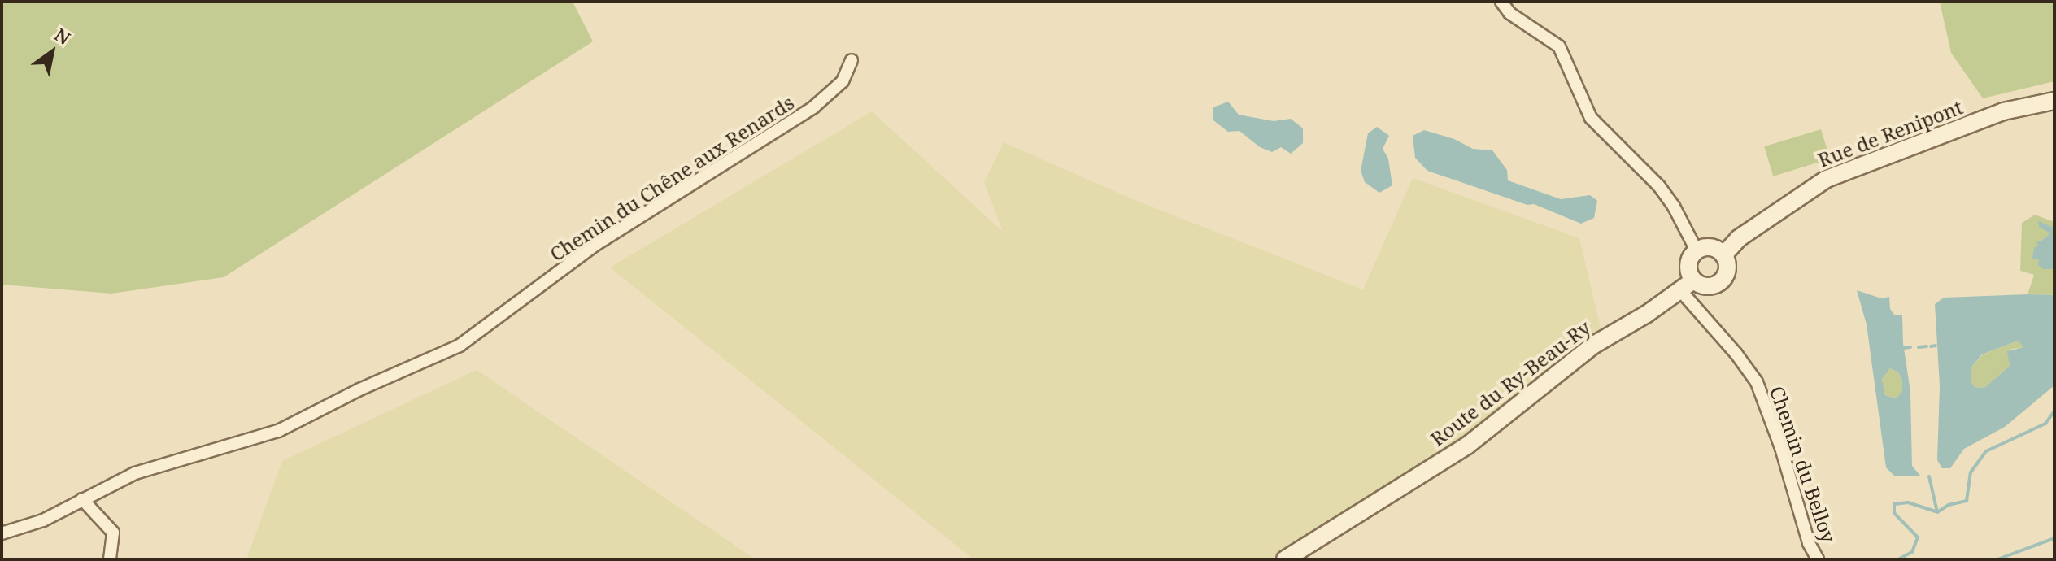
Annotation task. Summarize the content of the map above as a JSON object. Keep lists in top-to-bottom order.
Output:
{
  "streets": {
    "street": [
      "Rue de Renipont",
      "Chemin du Chêne aux Renards",
      "Route du Ry-Beau-Ry",
      "Chemin du Belloy"
    ]
  },
  "crossings": [
    ["Rue de Renipont", "Route du Ry-Beau-Ry"],
    ["Rue de Renipont", "Chemin du Belloy"],
    ["Route du Ry-Beau-Ry", "Chemin du Belloy"]
  ],
  "north": "top right"
}
